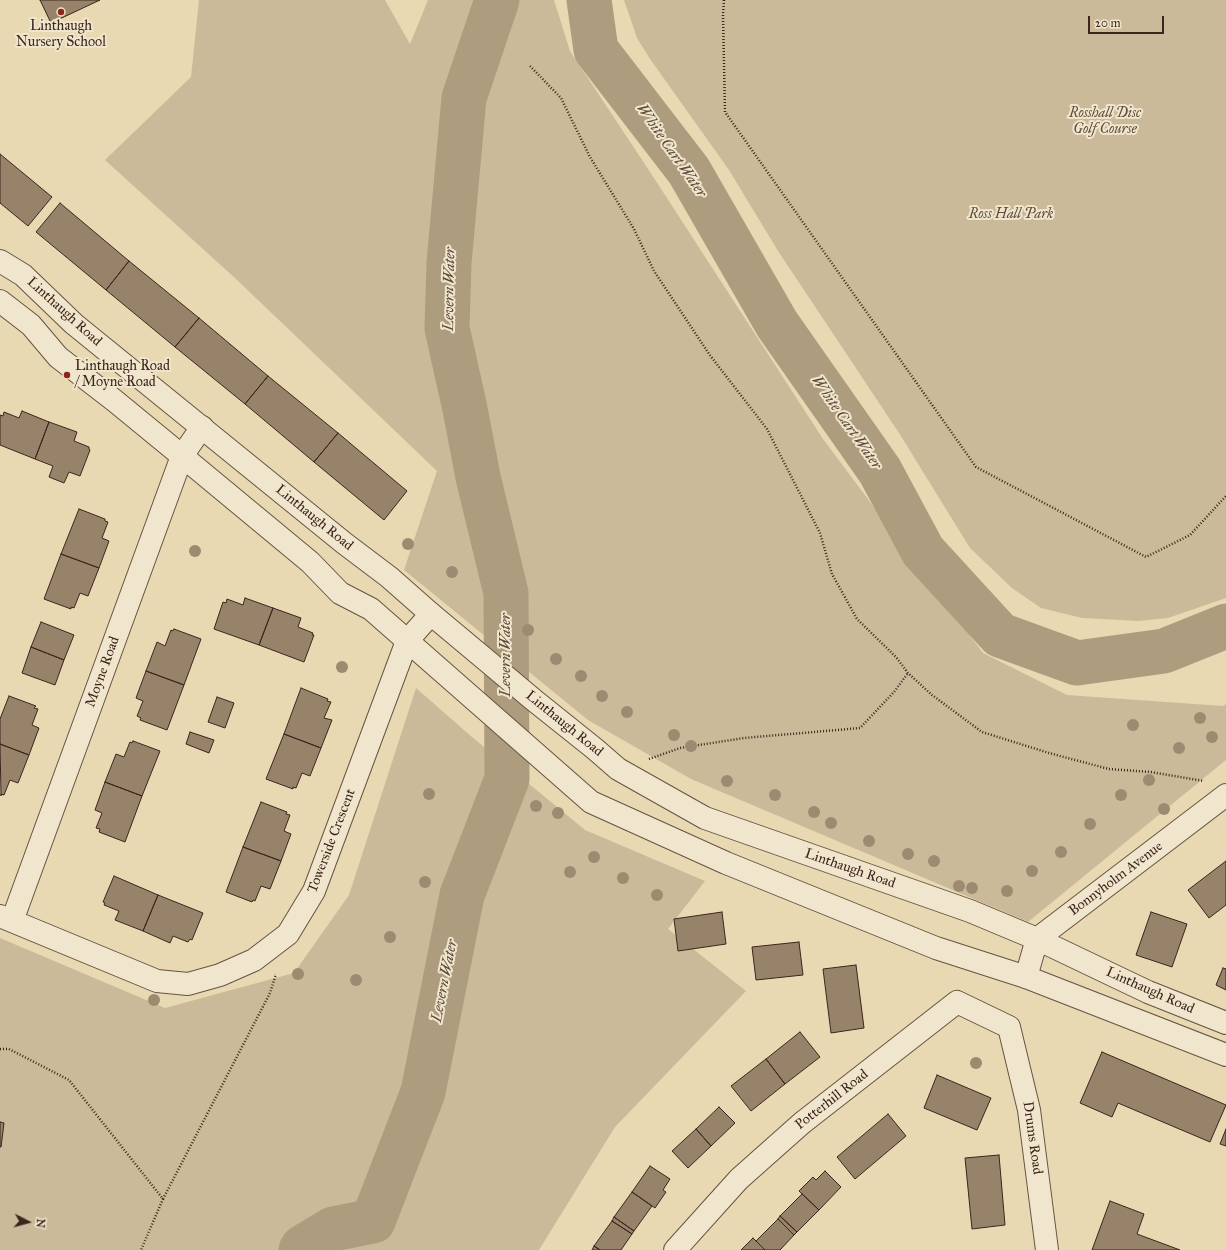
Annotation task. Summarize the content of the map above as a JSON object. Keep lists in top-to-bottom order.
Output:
{
  "streets": {
    "street": [
      "Linthaugh Road",
      "Moyne Road",
      "Towerside Crescent",
      "Bonnyholm Avenue",
      "Potterhill Road",
      "Drums Road"
    ]
  },
  "crossings": [
    ["Linthaugh Road", "Moyne Road"],
    ["Linthaugh Road", "Towerside Crescent"],
    ["Linthaugh Road", "Bonnyholm Avenue"],
    ["Moyne Road", "Towerside Crescent"],
    ["Potterhill Road", "Drums Road"]
  ],
  "water": ["White Cart Water", "Levern Water"],
  "parks": ["Rosshall Disc Golf Course", "Ross Hall Park"],
  "places": ["Linthaugh Nursery School", "Linthaugh Road / Moyne Road"],
  "scale_bar": "20 m",
  "north": "right"
}
